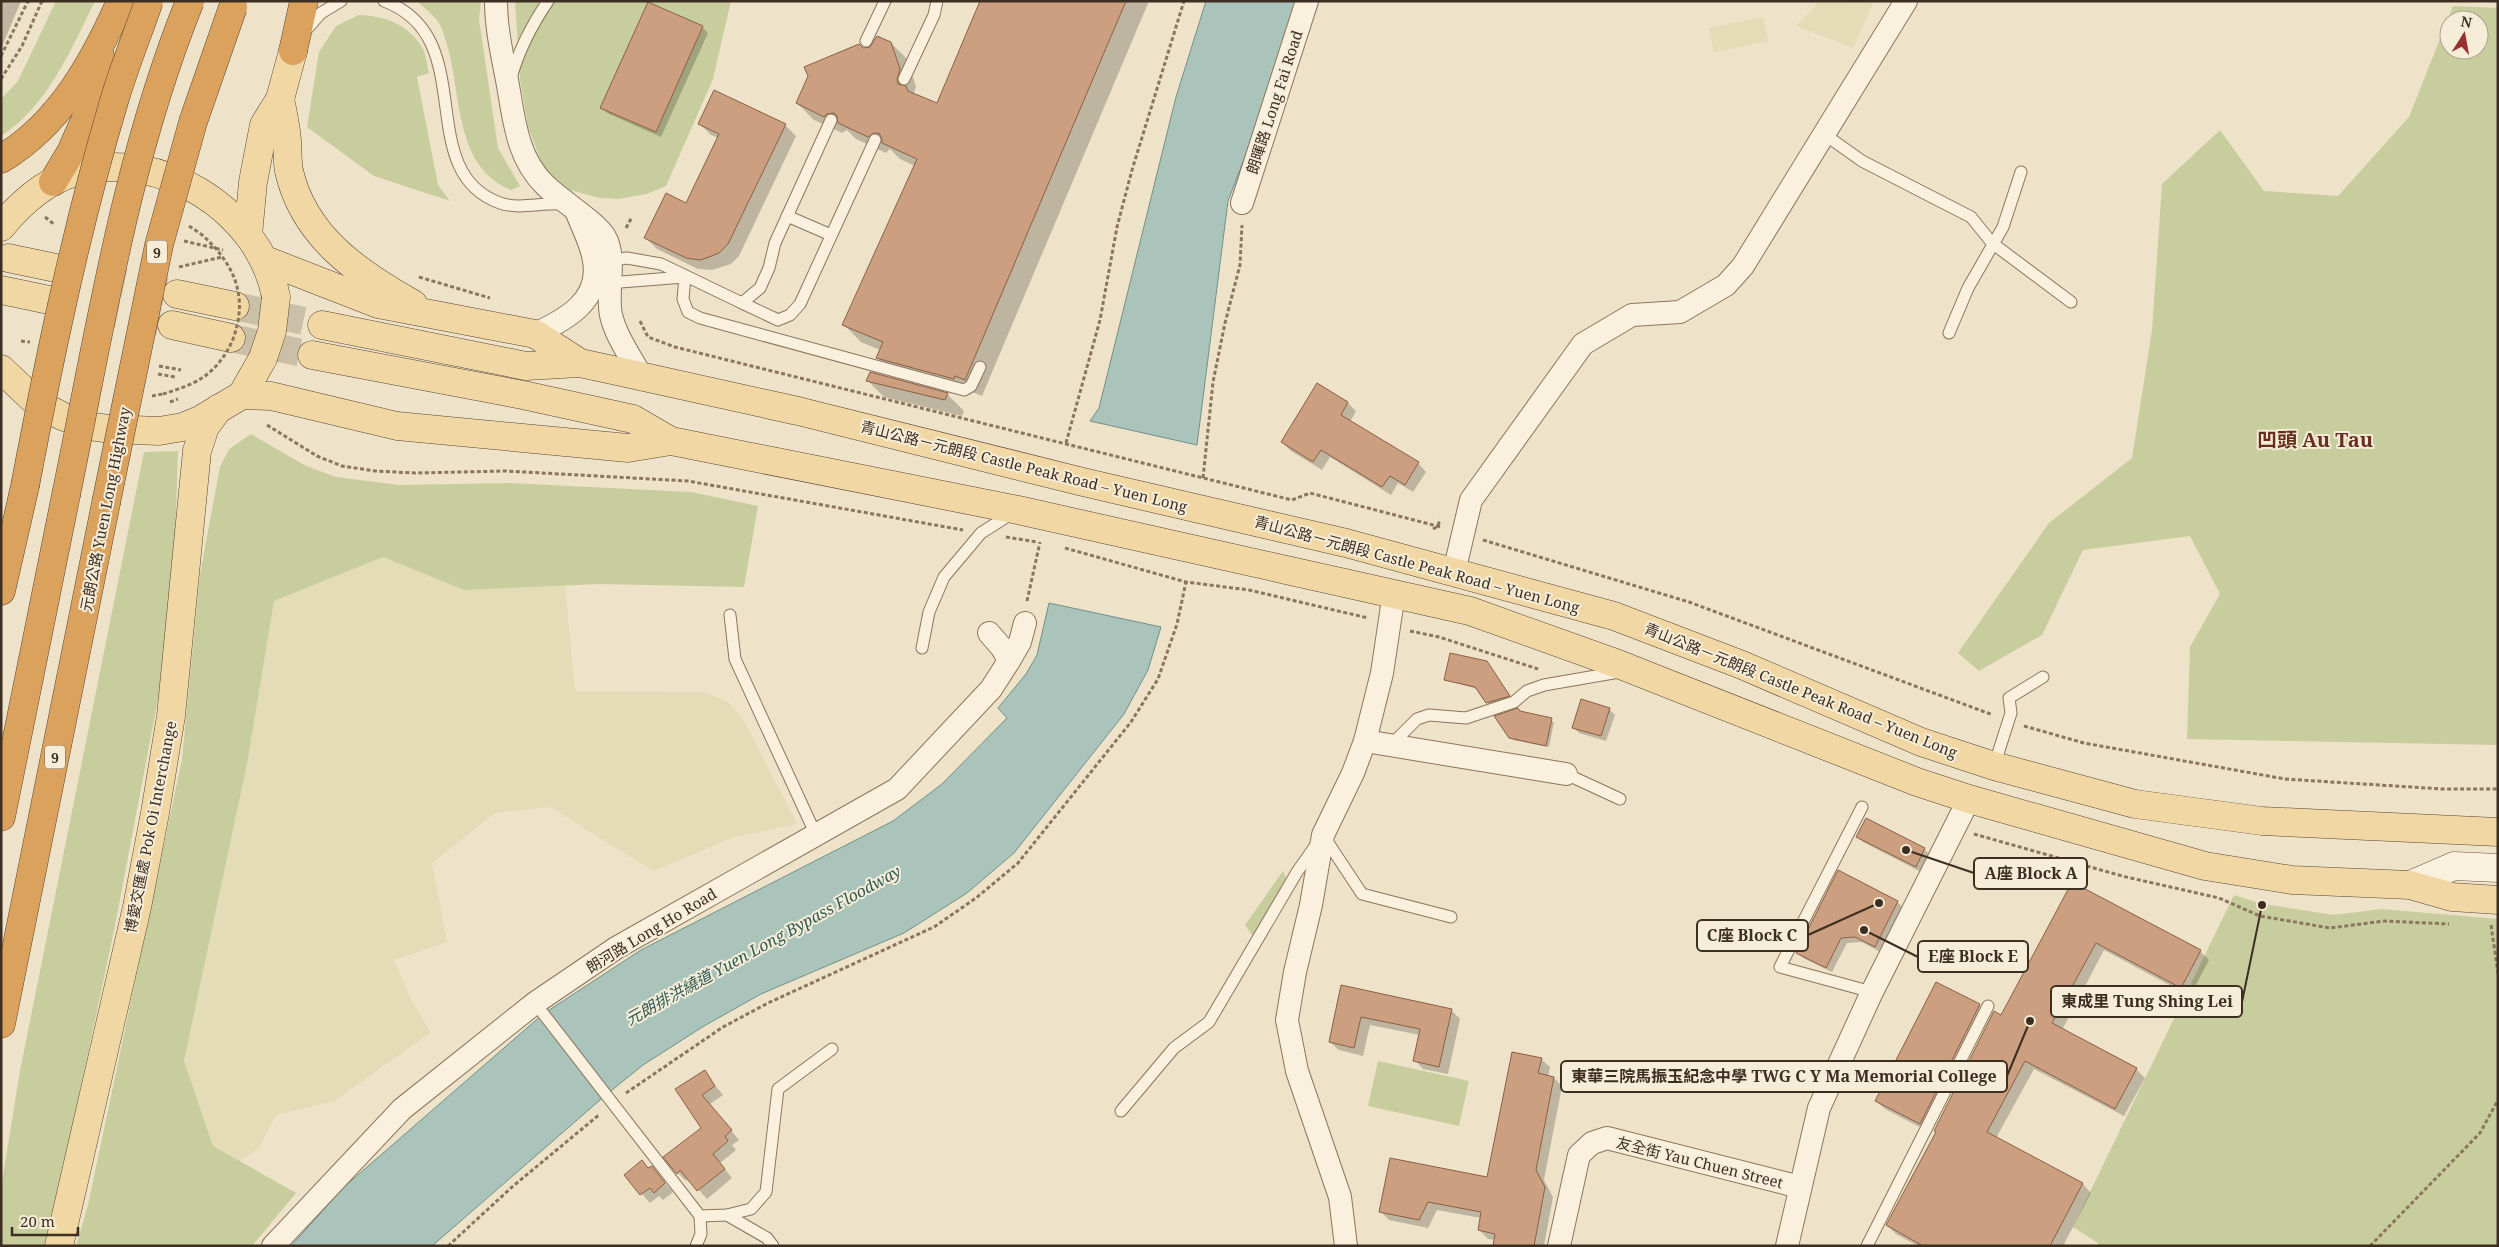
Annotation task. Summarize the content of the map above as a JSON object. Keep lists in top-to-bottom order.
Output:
{
  "streets": {
    "highway": ["9", "元朗公路 Yuen Long Highway"],
    "main road": ["青山公路－元朗段 Castle Peak Road – Yuen Long", "博愛交匯處 Pok Oi Interchange"],
    "street": ["朗暉路 Long Fai Road", "朗河路 Long Ho Road", "友全街 Yau Chuen Street"]
  },
  "districts": ["凹頭 Au Tau"],
  "water": ["元朗排洪繞道 Yuen Long Bypass Floodway"],
  "places": [
    "A座 Block A",
    "C座 Block C",
    "東成里 Tung Shing Lei",
    "E座 Block E",
    "東華三院馬振玉紀念中學 TWG C Y Ma Memorial College"
  ],
  "scale_bar": "20 m",
  "north": "top"
}
